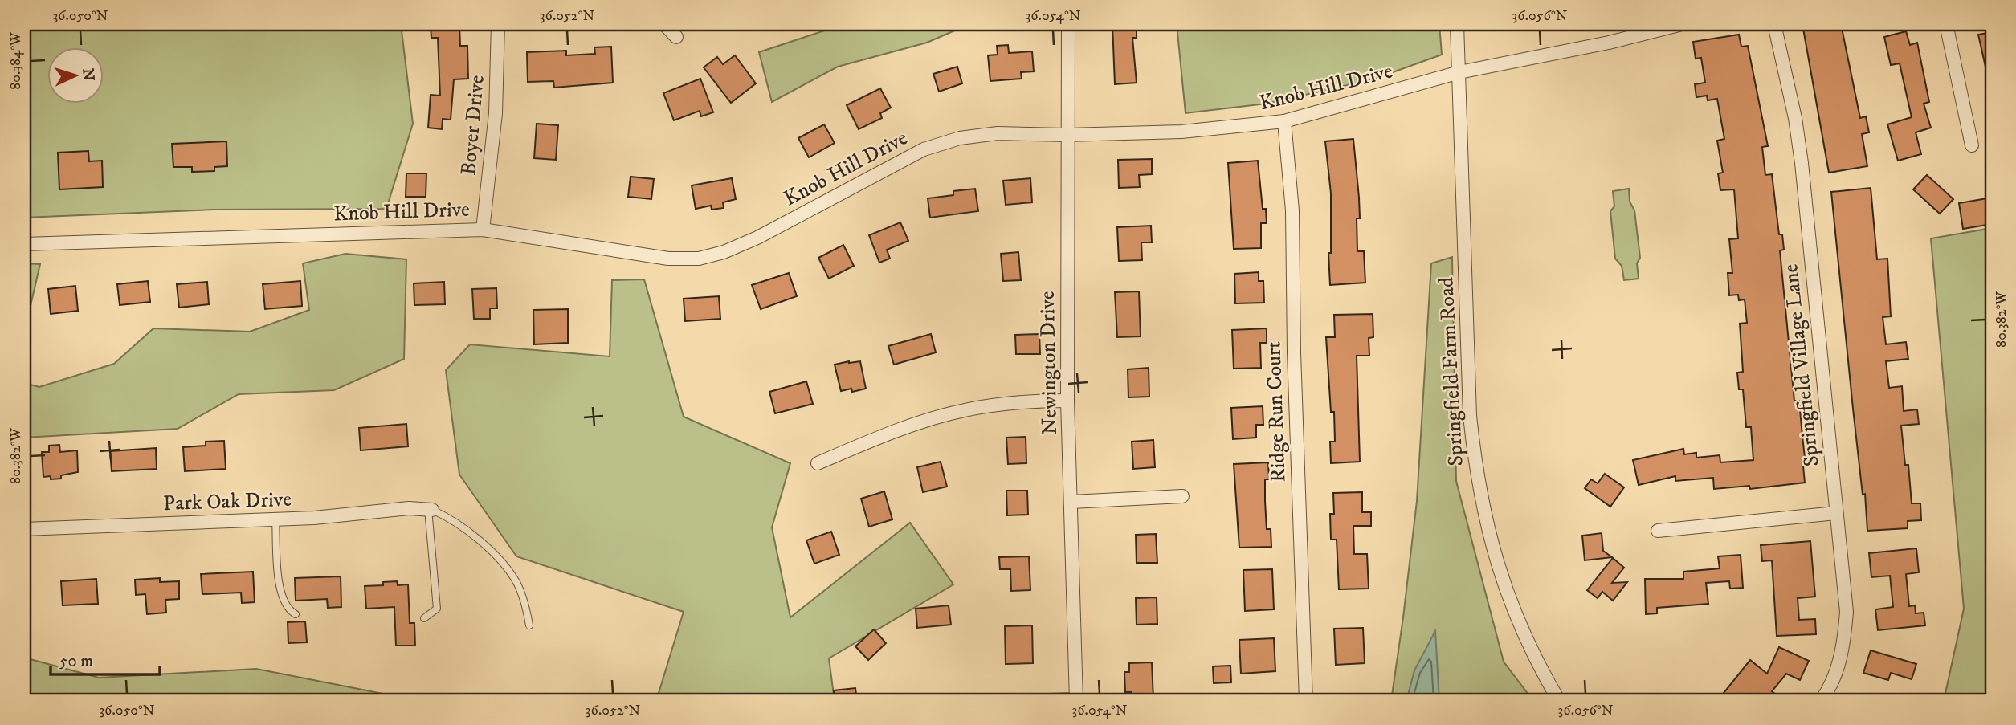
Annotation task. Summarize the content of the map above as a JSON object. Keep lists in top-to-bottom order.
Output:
{
  "streets": {
    "street": [
      "Knob Hill Drive",
      "Boyer Drive",
      "Newington Drive",
      "Springfield Village Lane",
      "Springfield Farm Road",
      "Ridge Run Court",
      "Park Oak Drive"
    ]
  },
  "crossings": [
    ["Knob Hill Drive", "Boyer Drive"],
    ["Knob Hill Drive", "Newington Drive"],
    ["Knob Hill Drive", "Springfield Farm Road"],
    ["Knob Hill Drive", "Ridge Run Court"]
  ],
  "scale_bar": "50 m",
  "north": "right",
  "coordinates": [
    "36.050°N",
    "36.052°N",
    "36.054°N",
    "36.056°N",
    "80.384°W",
    "80.382°W"
  ]
}
